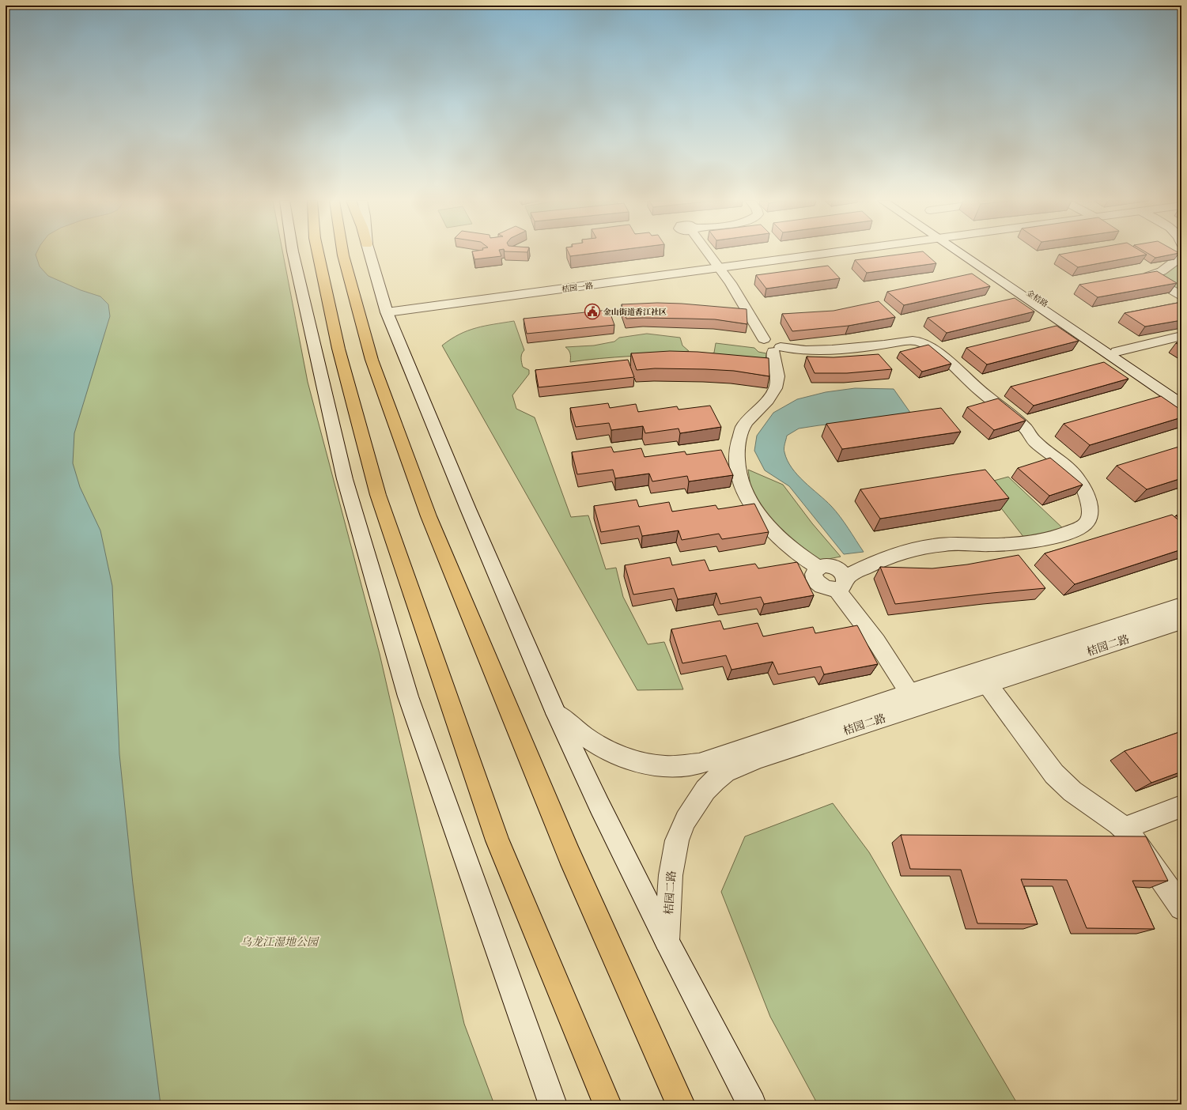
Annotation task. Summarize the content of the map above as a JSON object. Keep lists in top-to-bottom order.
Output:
{
  "streets": {
    "street": ["桔园一路", "金桔路", "桔园二路"]
  },
  "parks": ["乌龙江湿地公园"],
  "places": {
    "public building": ["金山街道香江社区"]
  }
}
